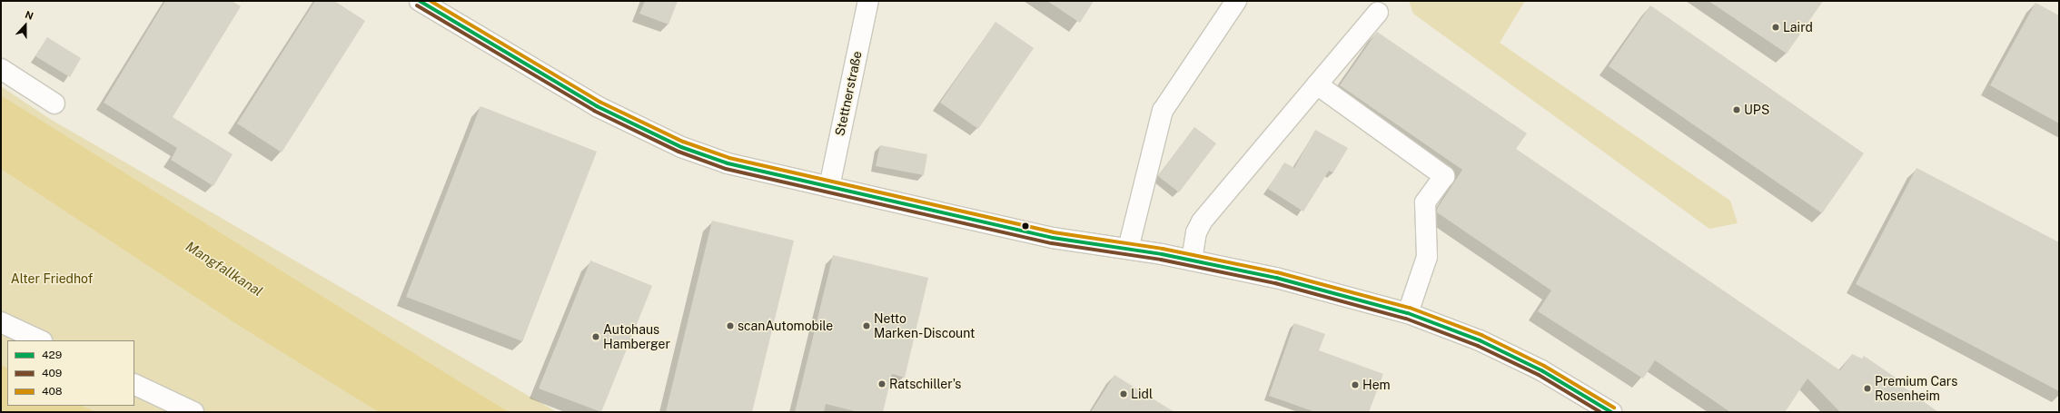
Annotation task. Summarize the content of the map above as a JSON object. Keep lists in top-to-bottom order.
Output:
{
  "streets": {
    "street": ["Stettnerstraße"]
  },
  "water": ["Mangfallkanal"],
  "parks": ["Alter Friedhof"],
  "places": [
    "Laird",
    "UPS",
    "scanAutomobile",
    "Netto Marken-Discount",
    "Autohaus Hamberger",
    "Ratschiller's",
    "Hem",
    "Premium Cars Rosenheim",
    "Lidl"
  ],
  "lines": ["transit line 429", "transit line 408", "transit line 409"],
  "legend": ["429", "409", "408"],
  "north": "top"
}
